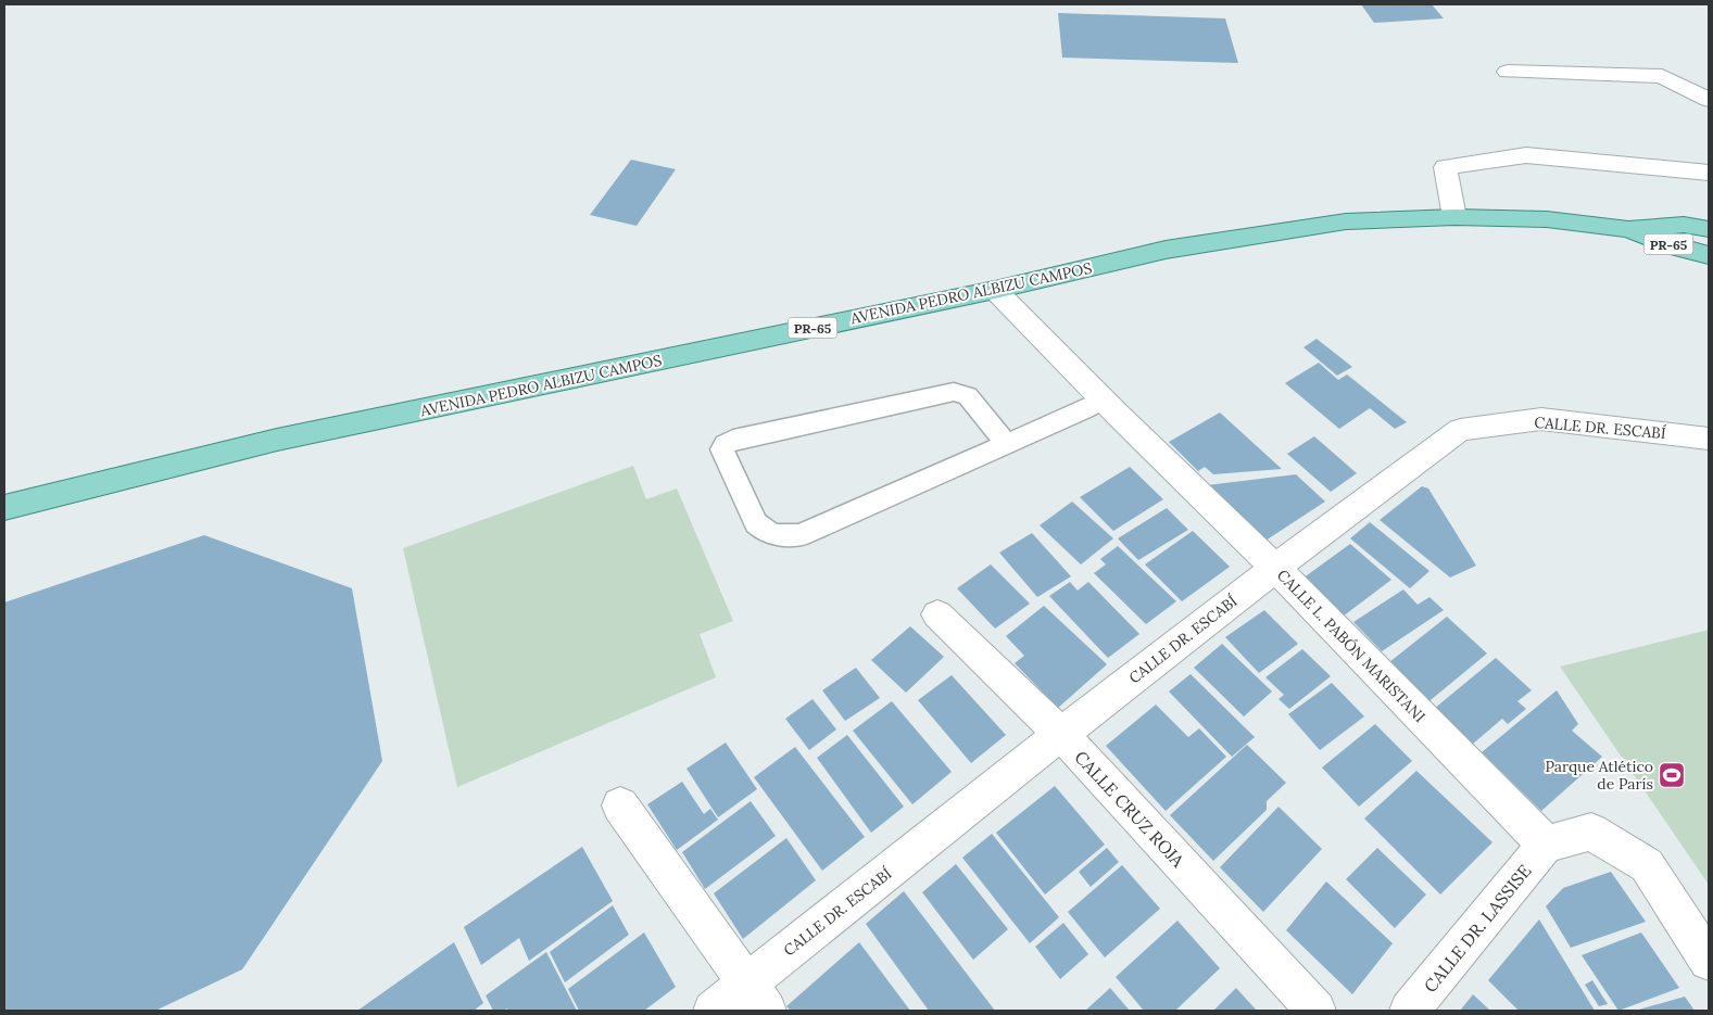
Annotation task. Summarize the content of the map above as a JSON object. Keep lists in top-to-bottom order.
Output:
{
  "streets": {
    "main road": ["PR-65", "AVENIDA PEDRO ALBIZU CAMPOS"],
    "street": [
      "CALLE DR. ESCABÍ",
      "CALLE L. PABÓN MARISTANI",
      "CALLE CRUZ ROJA",
      "CALLE DR. LASSISE"
    ]
  },
  "crossings": [
    ["AVENIDA PEDRO ALBIZU CAMPOS", "CALLE L. PABÓN MARISTANI"],
    ["CALLE DR. ESCABÍ", "CALLE L. PABÓN MARISTANI"],
    ["CALLE DR. ESCABÍ", "CALLE CRUZ ROJA"],
    ["CALLE L. PABÓN MARISTANI", "CALLE DR. LASSISE"]
  ],
  "places": {
    "sports": ["Parque Atlético de París"]
  }
}
